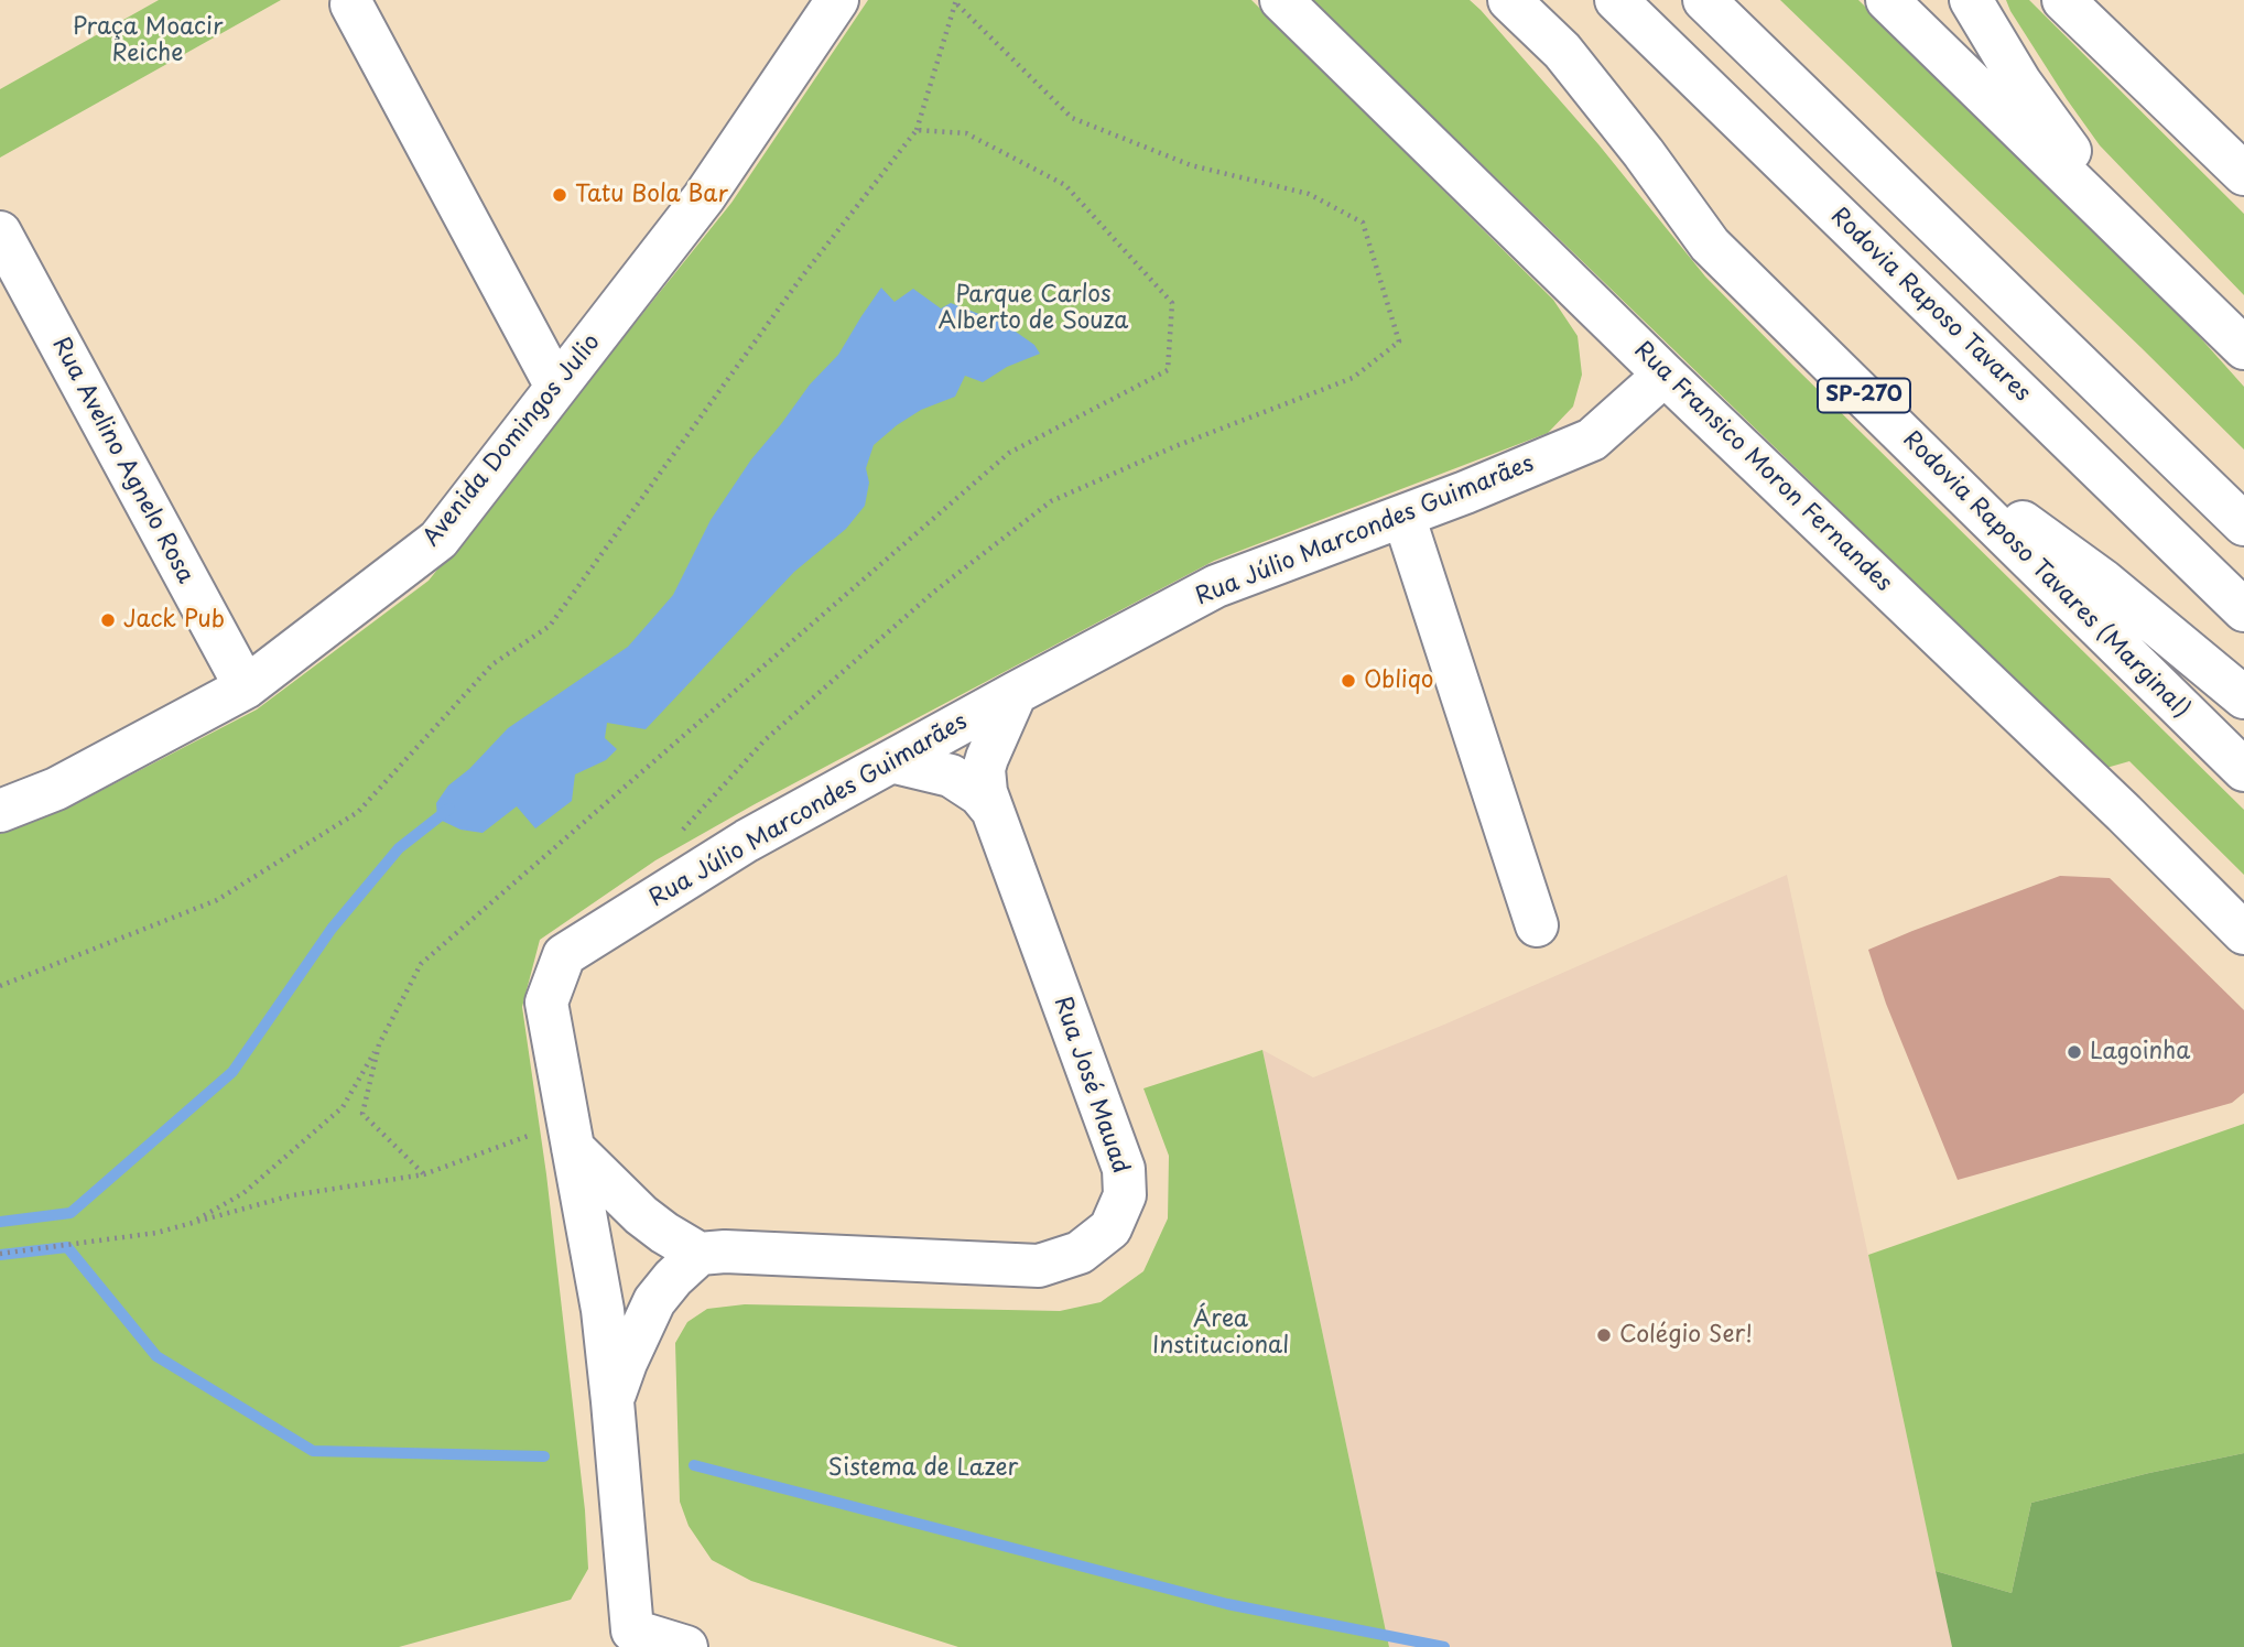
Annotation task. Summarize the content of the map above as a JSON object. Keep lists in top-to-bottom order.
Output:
{
  "streets": {
    "main road": [
      "Rodovia Raposo Tavares",
      "SP-270",
      "Avenida Domingos Julio",
      "Rua Avelino Agnelo Rosa",
      "Rua Fransico Moron Fernandes",
      "Rua Júlio Marcondes Guimarães",
      "Rodovia Raposo Tavares (Marginal)",
      "Rua José Mauad"
    ]
  },
  "crossings": [
    ["Avenida Domingos Julio", "Rua Avelino Agnelo Rosa"],
    ["Rua Fransico Moron Fernandes", "Rua Júlio Marcondes Guimarães"],
    ["Rua Júlio Marcondes Guimarães", "Rua José Mauad"]
  ],
  "parks": [
    "Praça Moacir Reiche",
    "Parque Carlos Alberto de Souza",
    "Área Institucional",
    "Sistema de Lazer"
  ],
  "places": [
    "Tatu Bola Bar",
    "Jack Pub",
    "Obliqo",
    "Lagoinha",
    "Colégio Ser!"
  ]
}
